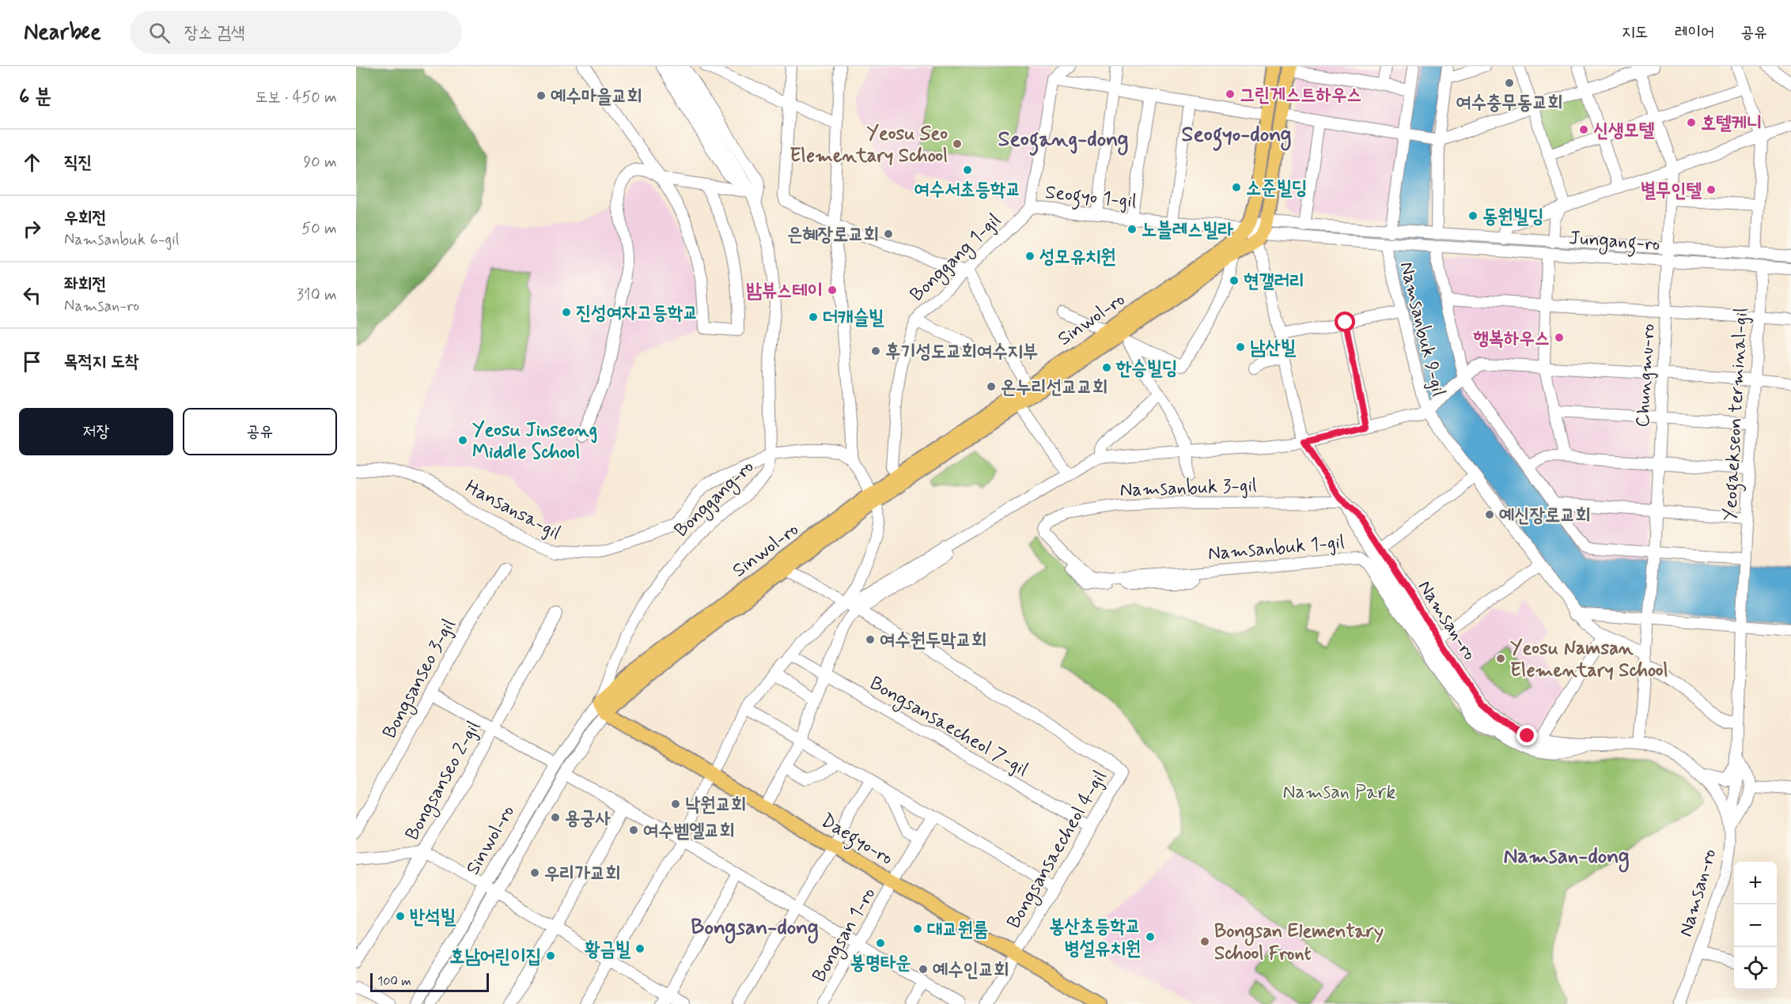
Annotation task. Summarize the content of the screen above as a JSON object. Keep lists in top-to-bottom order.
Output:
{
  "streets": {
    "main road": ["Sinwol-ro", "Daegyo-ro"],
    "street": [
      "Seogyo 1-gil",
      "Jungang-ro",
      "Bonggang 1-gil",
      "Namsanbuk 9-gil",
      "Chungmu-ro",
      "Yeogaekseon terminal-gil",
      "Namsanbuk 3-gil",
      "Bonggang-ro",
      "Hansansa-gil",
      "Namsanbuk 1-gil",
      "Namsan-ro",
      "Bongsanseo 3-gil",
      "Bongsansaecheol 7-gil",
      "Bongsanseo 2-gil",
      "Bongsansaecheol 4-gil",
      "Bongsan 1-ro"
    ]
  },
  "crossings": [
    ["Seogyo 1-gil", "Bonggang 1-gil"],
    ["Seogyo 1-gil", "Sinwol-ro"],
    ["Jungang-ro", "Namsanbuk 9-gil"],
    ["Jungang-ro", "Chungmu-ro"],
    ["Jungang-ro", "Yeogaekseon terminal-gil"],
    ["Bonggang 1-gil", "Sinwol-ro"],
    ["Sinwol-ro", "Bonggang-ro"],
    ["Sinwol-ro", "Namsan-ro"],
    ["Sinwol-ro", "Daegyo-ro"],
    ["Sinwol-ro", "Bongsansaecheol 4-gil"],
    ["Namsanbuk 3-gil", "Namsanbuk 1-gil"],
    ["Namsanbuk 3-gil", "Namsan-ro"],
    ["Bonggang-ro", "Hansansa-gil"],
    ["Bonggang-ro", "Daegyo-ro"],
    ["Namsanbuk 1-gil", "Namsan-ro"],
    ["Bongsansaecheol 7-gil", "Bongsansaecheol 4-gil"],
    ["Daegyo-ro", "Bongsansaecheol 4-gil"],
    ["Daegyo-ro", "Bongsan 1-ro"]
  ],
  "districts": [
    "Seogyo-dong",
    "Seogang-dong",
    "Namsan-dong",
    "Bongsan-dong"
  ],
  "parks": ["Namsan Park"],
  "places": [
    "여수충무동교회",
    "그린게스트하우스",
    "예수마을교회",
    "호텔케니",
    "신생모텔",
    "Yeosu Seo Elementary School",
    "여수서초등학교",
    "소준빌딩",
    "별무인텔",
    "동원빌딩",
    "노블레스빌라",
    "은혜장로교회",
    "성모유치원",
    "현갤러리",
    "밤뷰스테이",
    "진성여자고등학교",
    "더캐슬빌",
    "행복하우스",
    "남산빌",
    "후기성도교회여수지부",
    "한승빌딩",
    "온누리선교교회",
    "Yeosu Jinseong Middle School",
    "예신장로교회",
    "여수원두막교회",
    "Yeosu Namsan Elementary School",
    "낙원교회",
    "용궁사",
    "여수벧엘교회",
    "우리가교회",
    "반석빌",
    "대교원룸",
    "봉산초등학교 병설유치원",
    "Bongsan Elementary School Front",
    "봉명타운",
    "황금빌",
    "호남어린이집",
    "예수인교회"
  ],
  "scale_bar": "100 m",
  "page": {
    "header": "Nearbee",
    "search": "장소 검색",
    "nav": ["지도", "레이어", "공유"],
    "heading": ["6 분", "도보 · 450 m"],
    "list": [
      ["직진", "90 m"],
      ["우회전", "Namsanbuk 6-gil", "50 m"],
      ["좌회전", "Namsan-ro", "310 m"],
      "목적지 도착"
    ],
    "buttons": ["저장", "공유"],
    "map_buttons": ["+", "−"],
    "scale": "100 m"
  }
}
